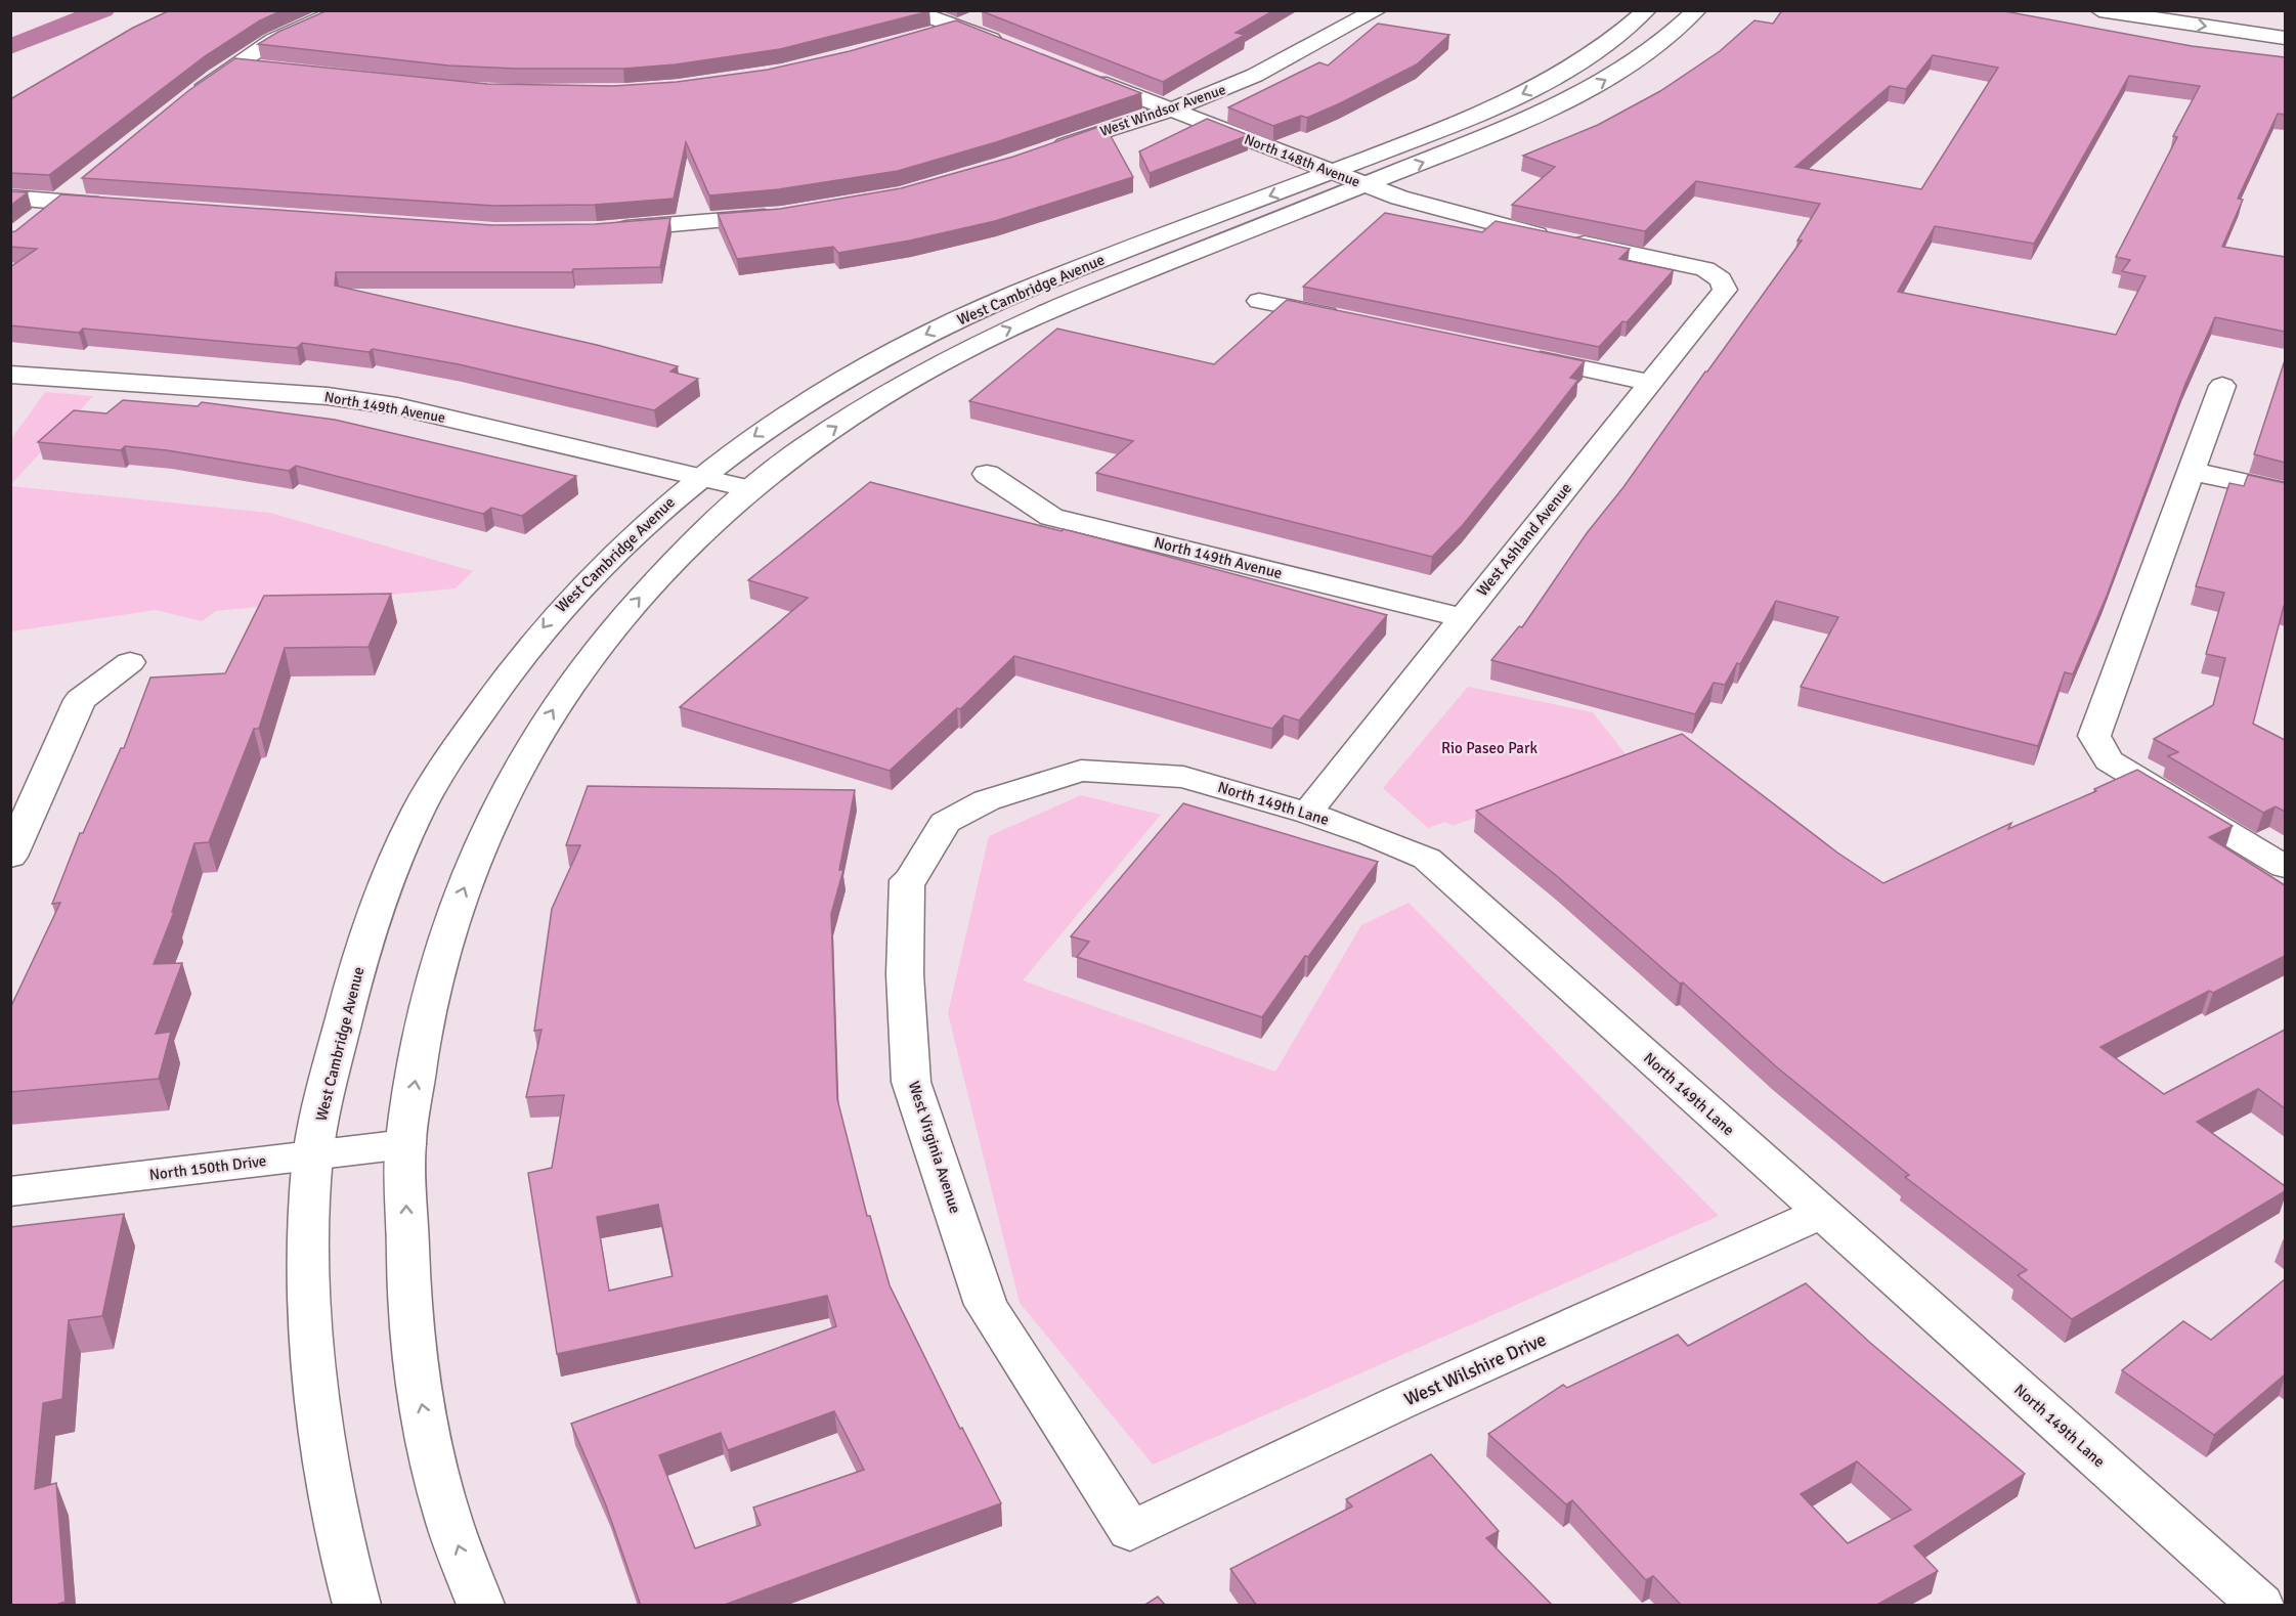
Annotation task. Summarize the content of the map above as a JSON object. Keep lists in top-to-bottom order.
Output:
{
  "streets": {
    "street": [
      "West Windsor Avenue",
      "North 148th Avenue",
      "West Cambridge Avenue",
      "North 149th Avenue",
      "West Ashland Avenue",
      "North 149th Lane",
      "West Virginia Avenue",
      "North 150th Drive",
      "West Wilshire Drive"
    ]
  },
  "crossings": [
    ["West Windsor Avenue", "North 148th Avenue"],
    ["North 148th Avenue", "West Cambridge Avenue"],
    ["North 148th Avenue", "West Ashland Avenue"],
    ["West Cambridge Avenue", "North 149th Avenue"],
    ["West Cambridge Avenue", "North 150th Drive"],
    ["North 149th Avenue", "West Ashland Avenue"],
    ["West Ashland Avenue", "North 149th Lane"],
    ["North 149th Lane", "West Virginia Avenue"],
    ["North 149th Lane", "West Wilshire Drive"],
    ["West Virginia Avenue", "West Wilshire Drive"]
  ],
  "parks": ["Rio Paseo Park"]
}
